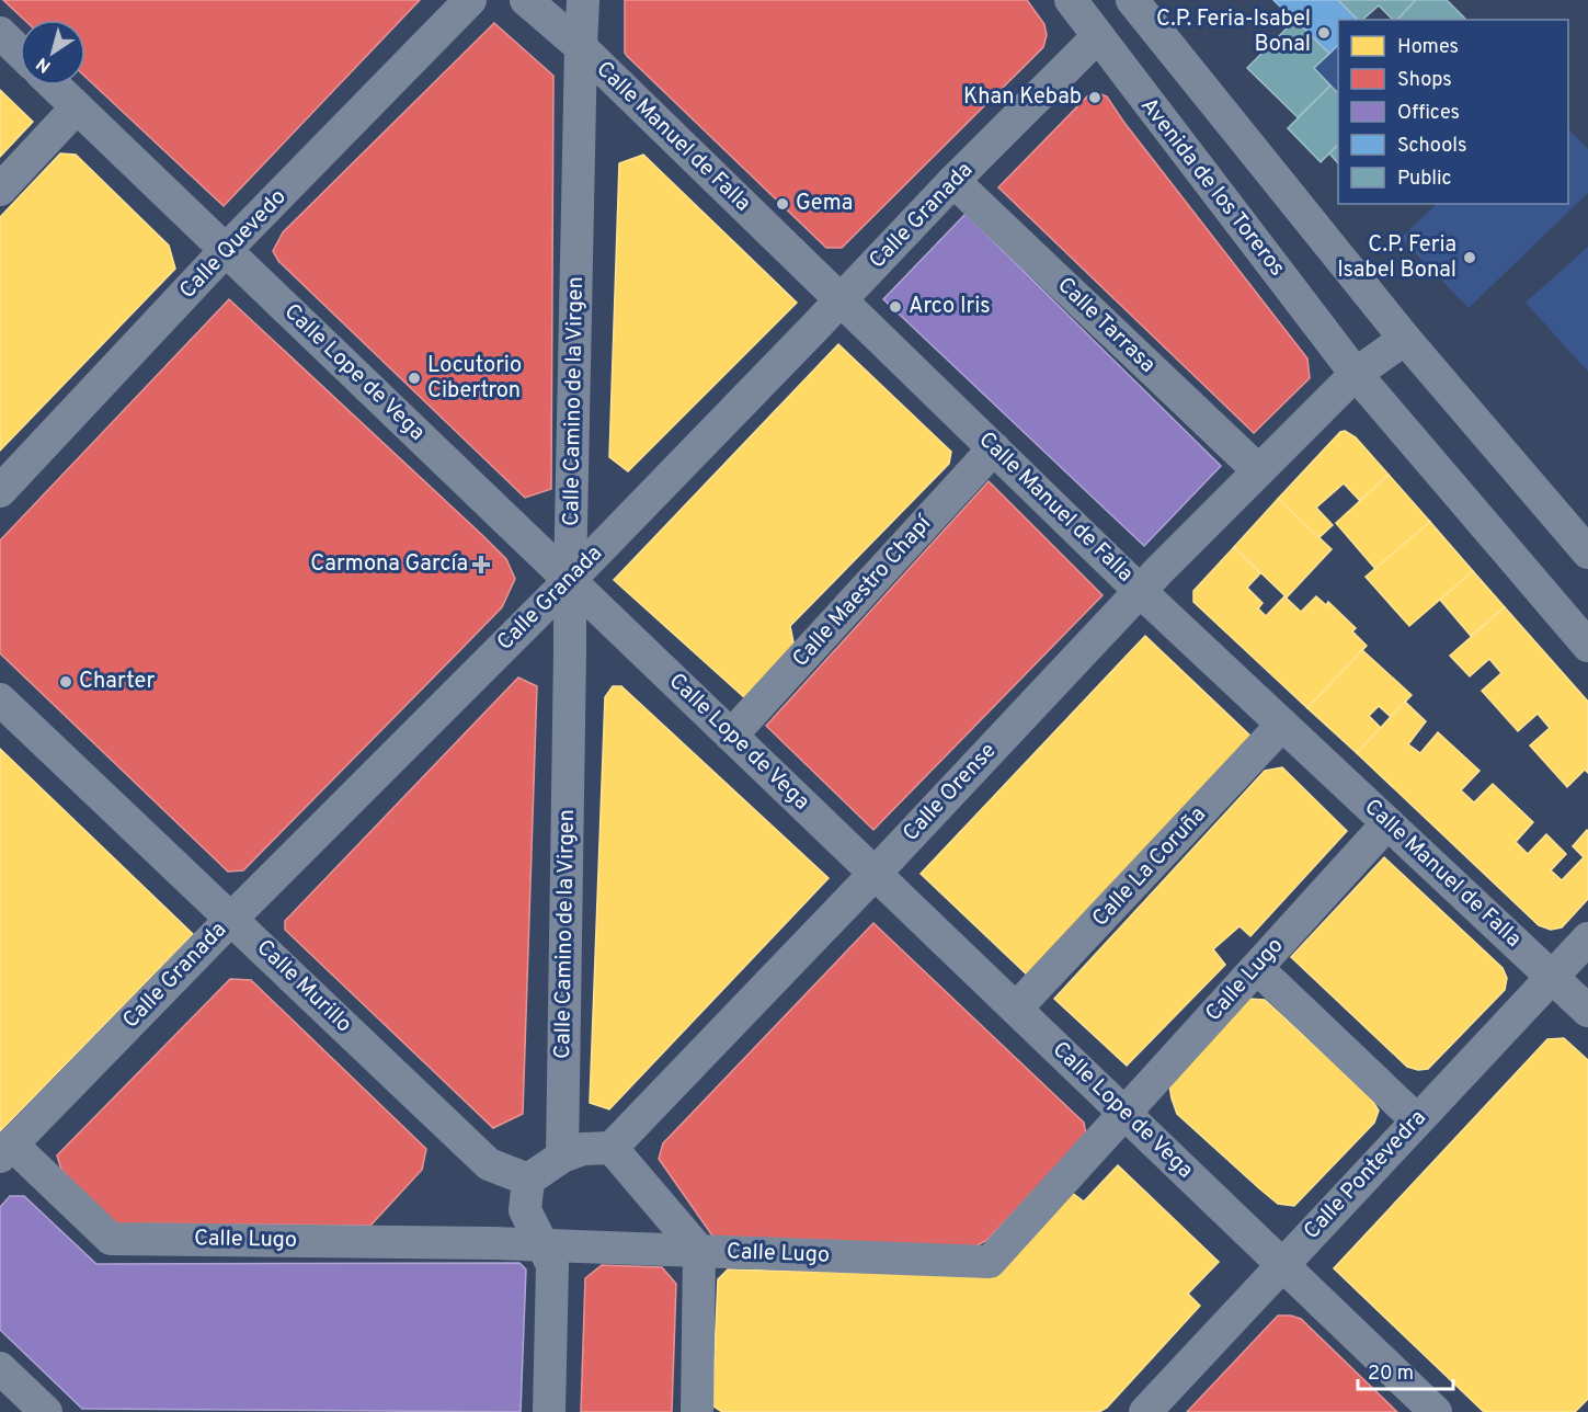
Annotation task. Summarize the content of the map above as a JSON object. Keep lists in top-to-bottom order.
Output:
{
  "streets": {
    "street": [
      "Calle Manuel de Falla",
      "Avenida de los Toreros",
      "Calle Granada",
      "Calle Quevedo",
      "Calle Tarrasa",
      "Calle Lope de Vega",
      "Calle Camino de la Virgen",
      "Calle Maestro Chapí",
      "Calle Orense",
      "Calle La Coruña",
      "Calle Lugo",
      "Calle Murillo",
      "Calle Pontevedra"
    ]
  },
  "crossings": [
    ["Calle Manuel de Falla", "Calle Granada"],
    ["Calle Manuel de Falla", "Calle Camino de la Virgen"],
    ["Calle Manuel de Falla", "Calle Maestro Chapí"],
    ["Calle Manuel de Falla", "Calle Orense"],
    ["Calle Manuel de Falla", "Calle La Coruña"],
    ["Calle Manuel de Falla", "Calle Lugo"],
    ["Calle Manuel de Falla", "Calle Pontevedra"],
    ["Avenida de los Toreros", "Calle Granada"],
    ["Avenida de los Toreros", "Calle Orense"],
    ["Calle Granada", "Calle Tarrasa"],
    ["Calle Granada", "Calle Lope de Vega"],
    ["Calle Granada", "Calle Camino de la Virgen"],
    ["Calle Granada", "Calle Lugo"],
    ["Calle Granada", "Calle Murillo"],
    ["Calle Quevedo", "Calle Lope de Vega"],
    ["Calle Tarrasa", "Calle Orense"],
    ["Calle Lope de Vega", "Calle Camino de la Virgen"],
    ["Calle Lope de Vega", "Calle Maestro Chapí"],
    ["Calle Lope de Vega", "Calle Orense"],
    ["Calle Lope de Vega", "Calle La Coruña"],
    ["Calle Lope de Vega", "Calle Lugo"],
    ["Calle Lope de Vega", "Calle Pontevedra"]
  ],
  "places": {
    "other": [
      "C.P. Feria-Isabel Bonal",
      "Khan Kebab",
      "Gema",
      "C.P. Feria Isabel Bonal",
      "Arco Iris",
      "Locutorio Cibertron",
      "Charter"
    ],
    "health": ["Carmona García"]
  },
  "legend": [
    "Homes",
    "Shops",
    "Offices",
    "Schools",
    "Public"
  ],
  "scale_bar": "20 m",
  "north": "bottom left"
}
